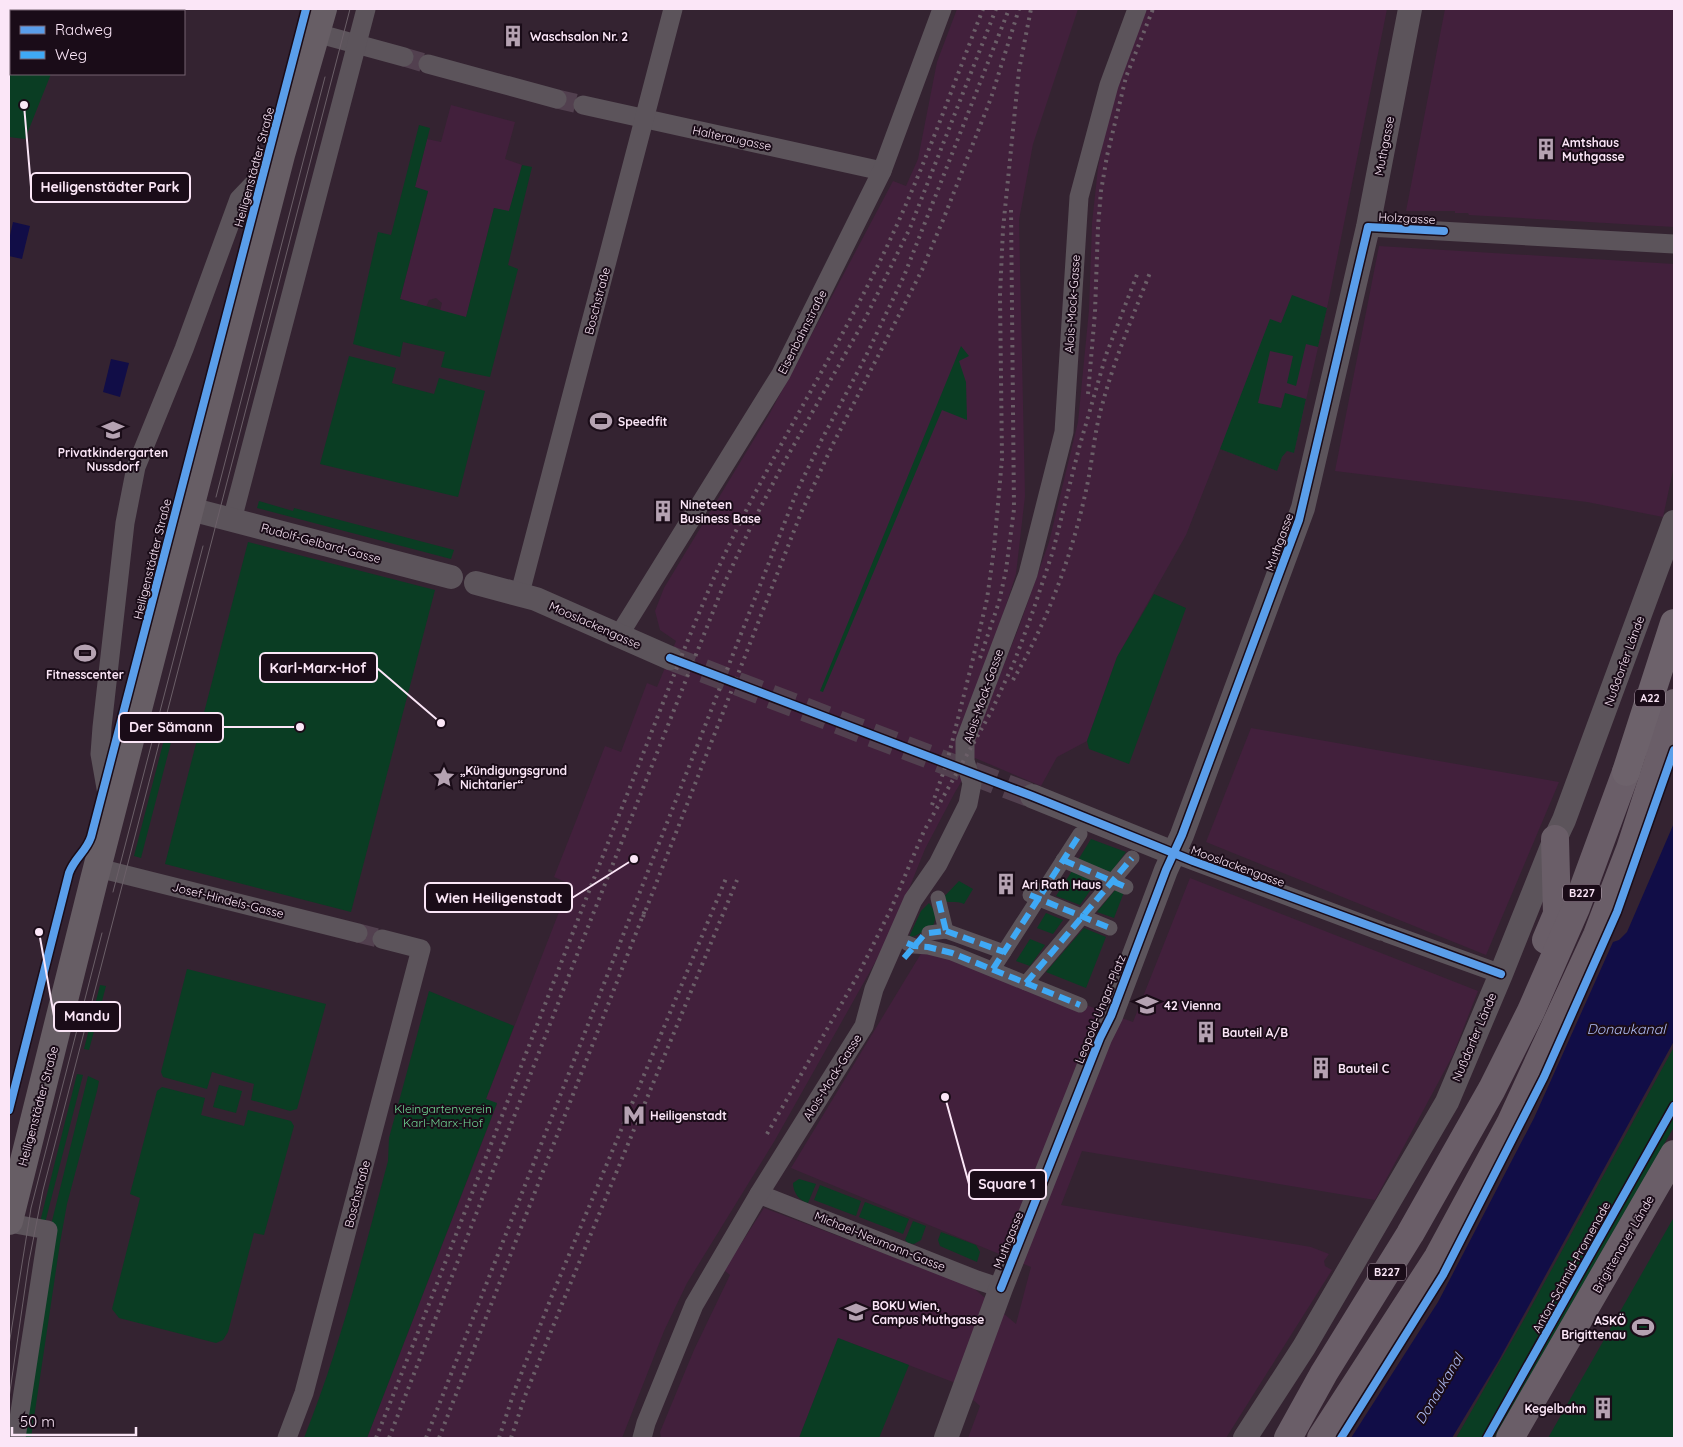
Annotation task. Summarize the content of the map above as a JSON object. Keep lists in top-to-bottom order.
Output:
{
  "streets": {
    "highway": ["A22", "B227", "Brigittenauer Lände"],
    "main road": ["Heiligenstädter Straße"],
    "street": [
      "Halteraugasse",
      "Muthgasse",
      "Holzgasse",
      "Boschstraße",
      "Alois-Mock-Gasse",
      "Eisenbahnstraße",
      "Rudolf-Gelbard-Gasse",
      "Mooslackengasse",
      "Nußdorfer Lände",
      "Josef-Hindels-Gasse",
      "Leopold-Ungar-Platz",
      "Michael-Neumann-Gasse"
    ],
    "cycle path": ["Anton-Schmid-Promenade"]
  },
  "crossings": [
    ["Halteraugasse", "Boschstraße"],
    ["Halteraugasse", "Eisenbahnstraße"],
    ["Muthgasse", "Holzgasse"],
    ["Muthgasse", "Mooslackengasse"],
    ["Muthgasse", "Leopold-Ungar-Platz"],
    ["Muthgasse", "Michael-Neumann-Gasse"],
    ["Heiligenstädter Straße", "Rudolf-Gelbard-Gasse"],
    ["Heiligenstädter Straße", "Josef-Hindels-Gasse"],
    ["Boschstraße", "Mooslackengasse"],
    ["Alois-Mock-Gasse", "Michael-Neumann-Gasse"],
    ["Eisenbahnstraße", "Mooslackengasse"],
    ["Mooslackengasse", "Nußdorfer Lände"],
    ["Mooslackengasse", "Leopold-Ungar-Platz"],
    ["A22", "B227"]
  ],
  "water": ["Donaukanal"],
  "parks": ["Kleingartenverein Karl-Marx-Hof"],
  "places": {
    "building": [
      "Waschsalon Nr. 2",
      "Amtshaus Muthgasse",
      "Nineteen Business Base",
      "Ari Rath Haus",
      "Bauteil A/B",
      "Bauteil C",
      "Kegelbahn"
    ],
    "other": [
      "Heiligenstädter Park",
      "Karl-Marx-Hof",
      "Der Sämann",
      "Wien Heiligenstadt",
      "Mandu",
      "Square 1"
    ],
    "sports": ["Speedfit", "Fitnesscenter", "ASKÖ Brigittenau"],
    "school or university": ["Privatkindergarten Nussdorf", "42 Vienna", "BOKU Wien, Campus Muthgasse"],
    "place": ["„Kündigungsgrund Nichtarier“"],
    "metro station": ["Heiligenstadt"]
  },
  "legend": ["Radweg", "Weg"],
  "scale_bar": "50 m"
}
